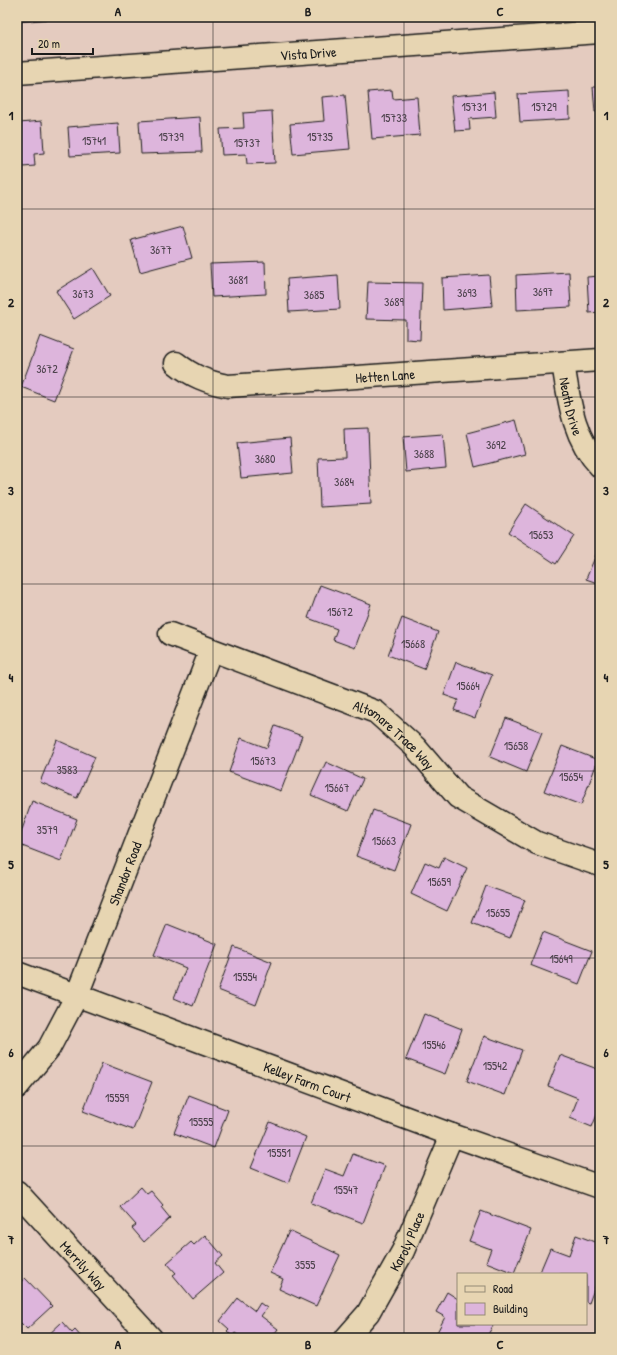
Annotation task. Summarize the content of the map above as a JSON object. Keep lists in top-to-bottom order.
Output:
{
  "streets": {
    "street": [
      "Vista Drive",
      "Hetten Lane",
      "Neath Drive",
      "Altomare Trace Way",
      "Shandor Road",
      "Kelley Farm Court",
      "Karoly Place",
      "Merrily Way"
    ]
  },
  "crossings": [
    ["Hetten Lane", "Neath Drive"],
    ["Altomare Trace Way", "Shandor Road"],
    ["Shandor Road", "Kelley Farm Court"],
    ["Kelley Farm Court", "Karoly Place"]
  ],
  "house_numbers": [
    "15731",
    "15729",
    "15733",
    "15739",
    "15735",
    "15741",
    "15737",
    "3677",
    "3681",
    "3697",
    "3693",
    "3673",
    "3685",
    "3689",
    "3672",
    "3692",
    "3688",
    "3680",
    "3684",
    "15653",
    "15672",
    "15668",
    "15664",
    "15658",
    "15673",
    "3583",
    "15654",
    "15667",
    "3579",
    "15663",
    "15659",
    "15655",
    "15649",
    "15554",
    "15546",
    "15542",
    "15559",
    "15555",
    "15551",
    "15547",
    "3555"
  ],
  "legend": ["Road", "Building"],
  "scale_bar": "20 m",
  "grid": {
    "columns": ["A", "B", "C"],
    "rows": [
      "1",
      "2",
      "3",
      "4",
      "5",
      "6",
      "7"
    ]
  }
}
